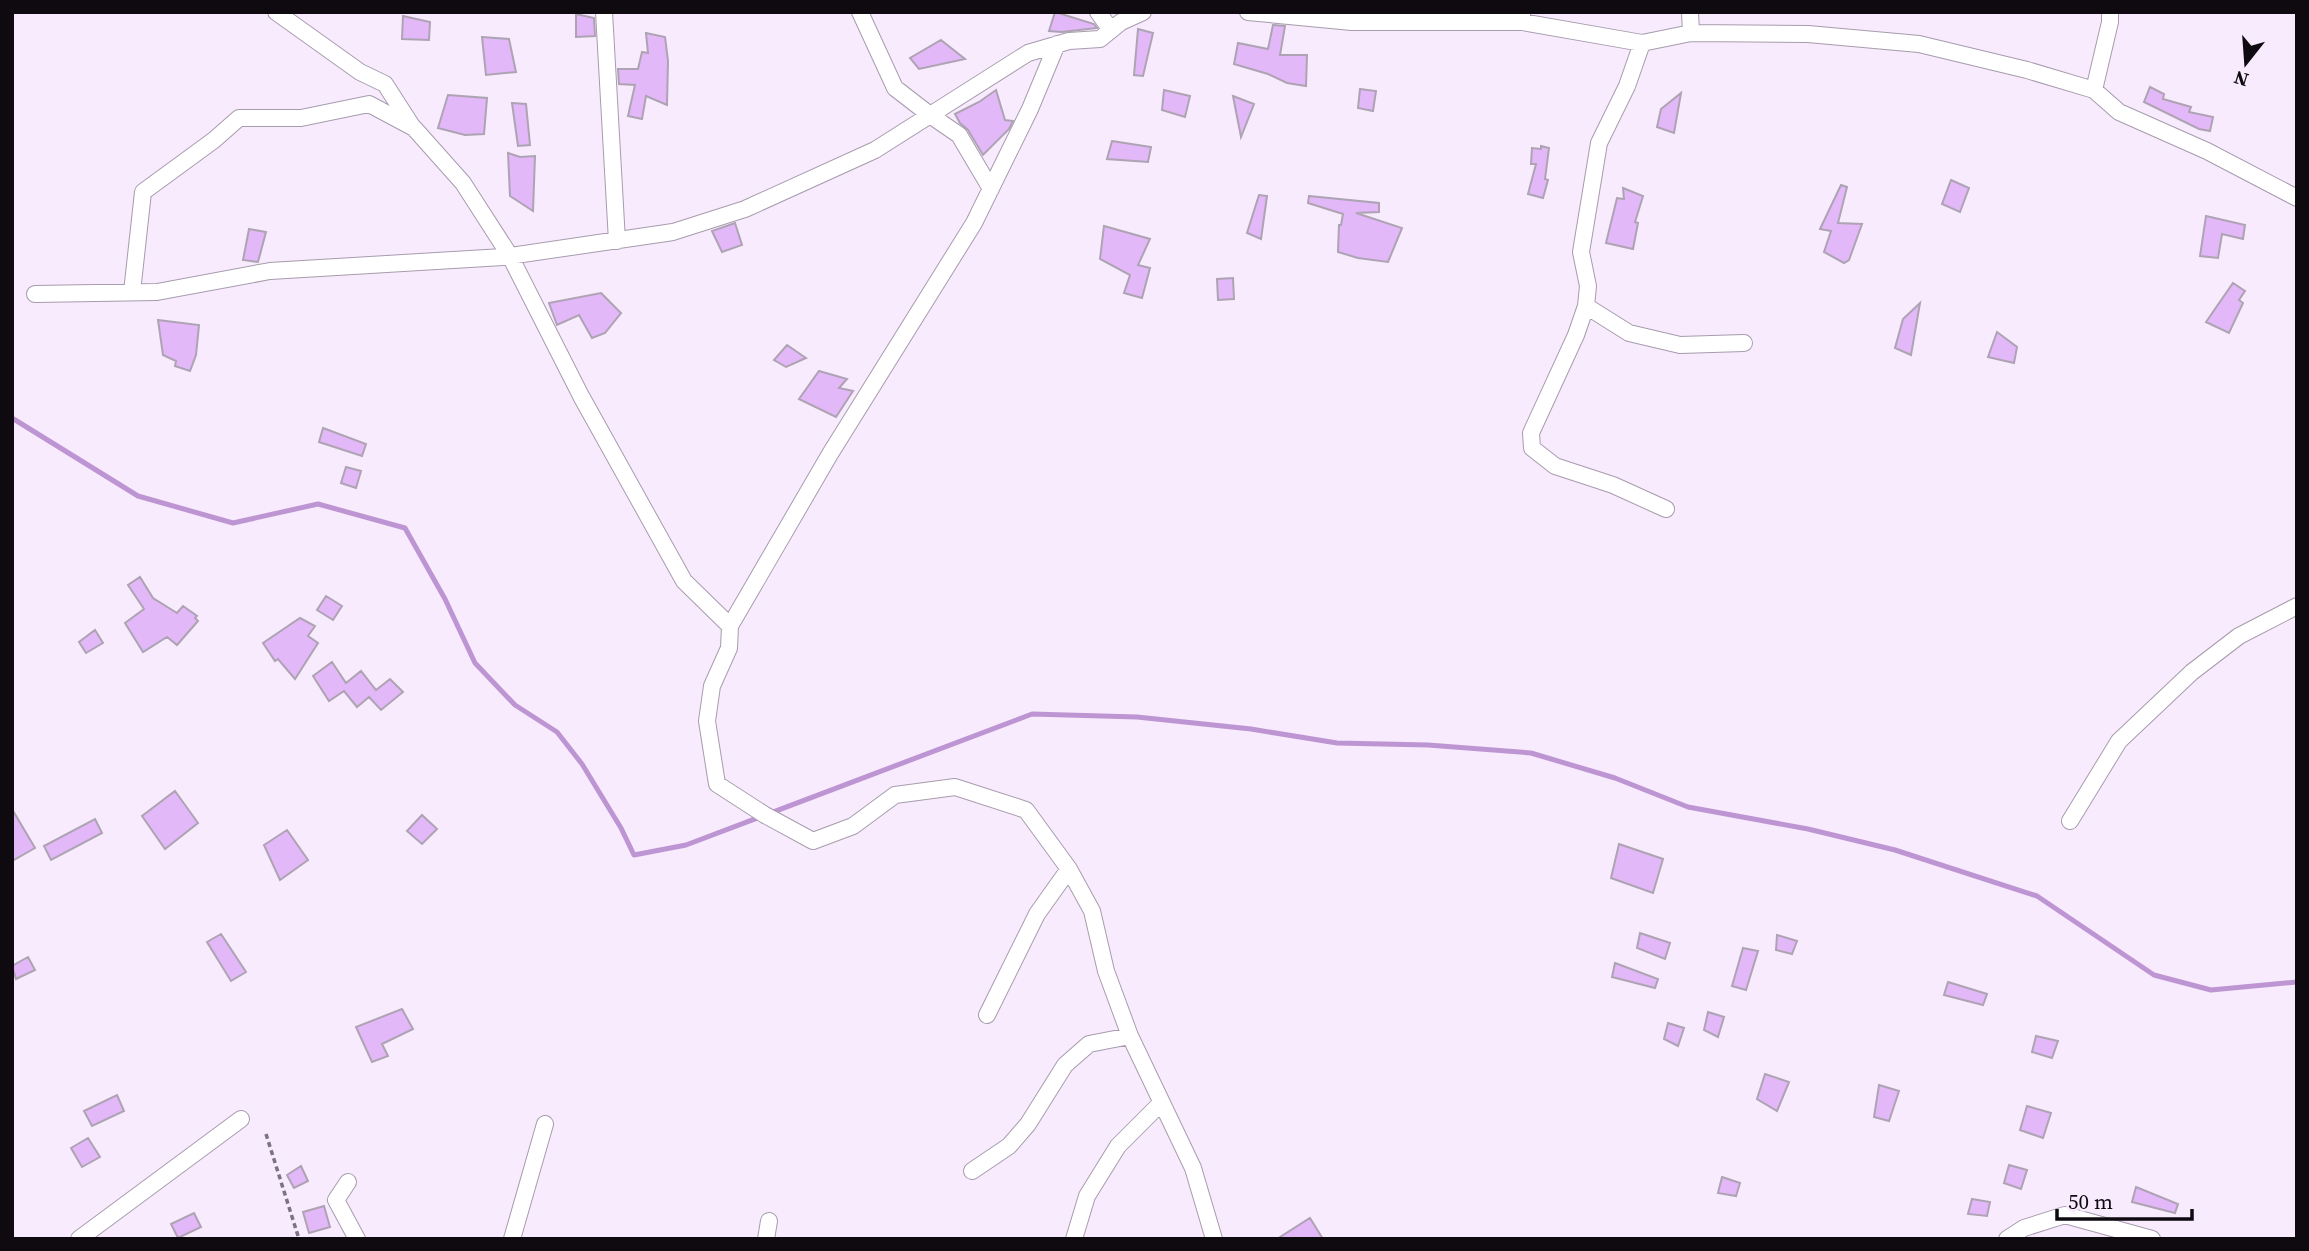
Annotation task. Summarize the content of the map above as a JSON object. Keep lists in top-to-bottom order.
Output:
{
  "scale_bar": "50 m",
  "north": "bottom"
}
